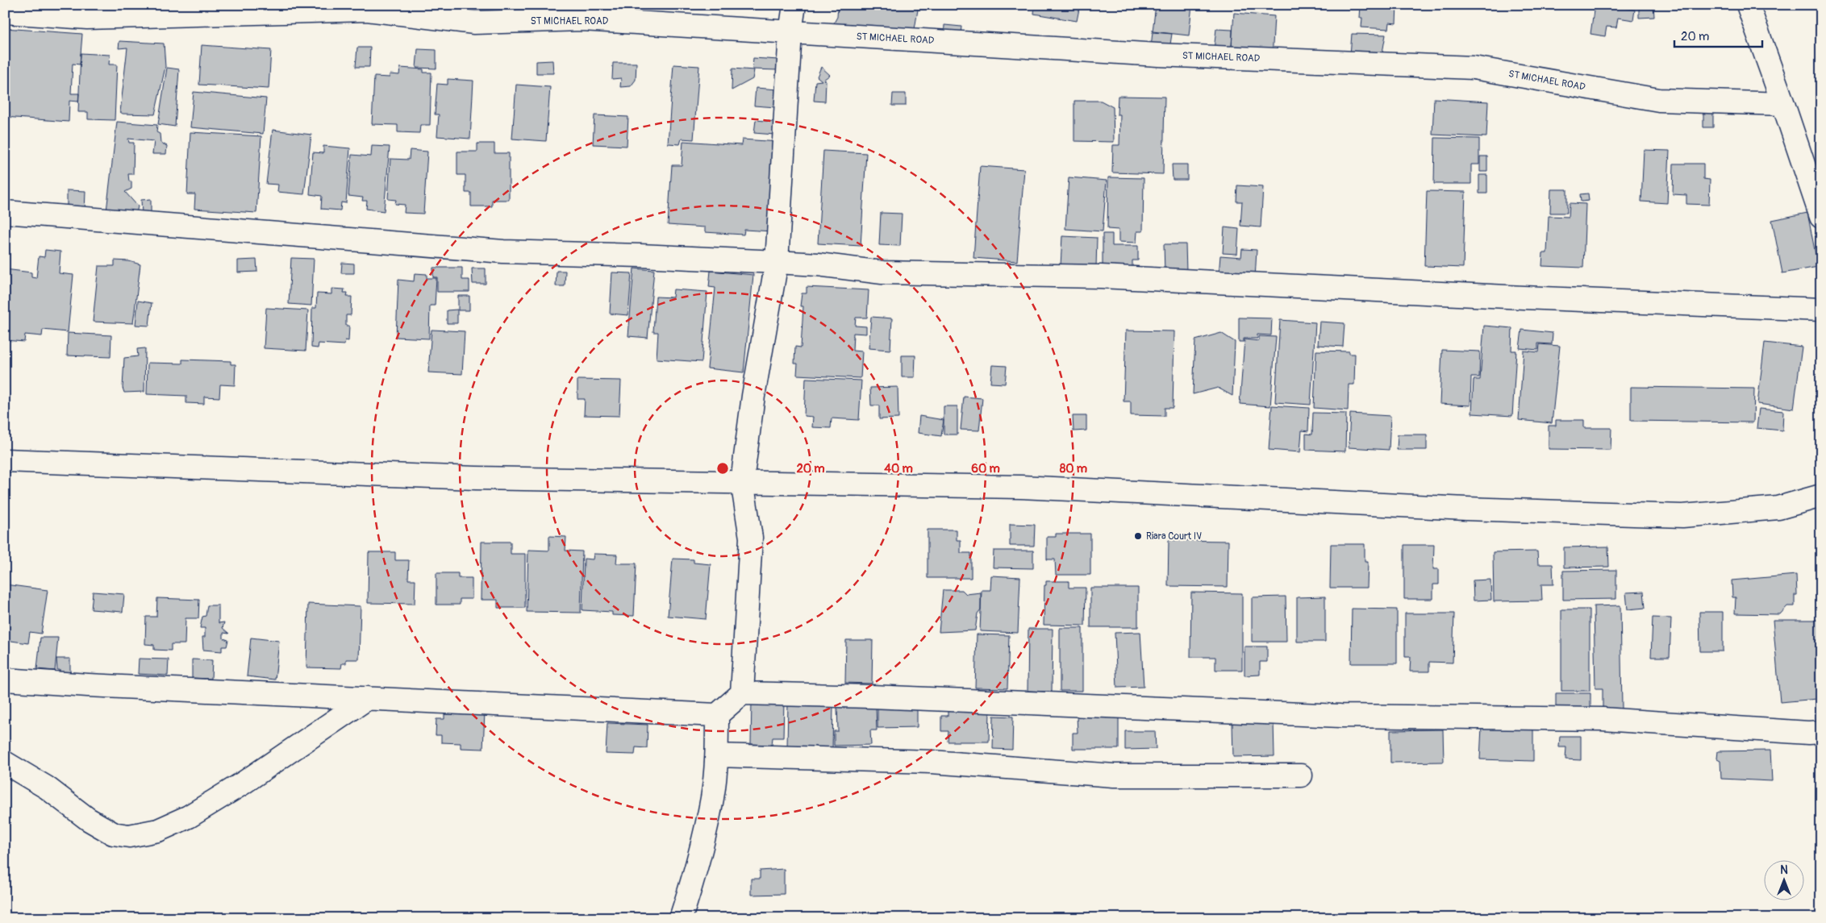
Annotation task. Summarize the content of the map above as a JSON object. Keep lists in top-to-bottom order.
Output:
{
  "streets": {
    "street": ["ST MICHAEL ROAD"]
  },
  "places": ["Riara Court IV"],
  "scale_bar": "20 m",
  "north": "top",
  "rings": [
    "20 m",
    "40 m",
    "60 m",
    "80 m"
  ]
}
